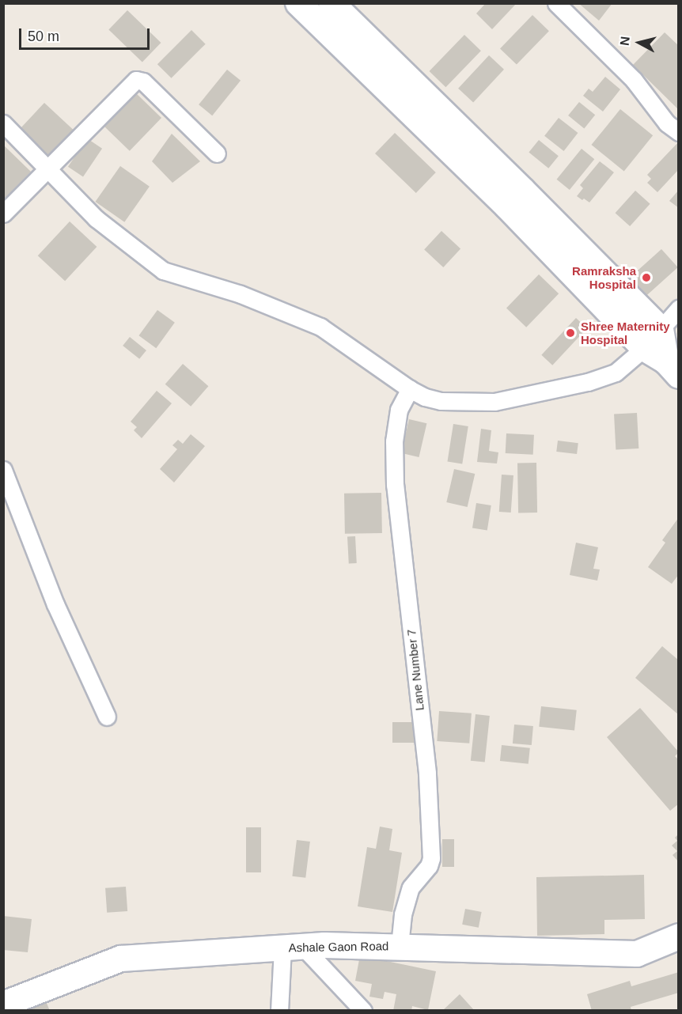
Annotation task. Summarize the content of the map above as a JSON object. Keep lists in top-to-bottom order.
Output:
{
  "streets": {
    "street": ["Lane Number 7", "Ashale Gaon Road"]
  },
  "crossings": [
    ["Lane Number 7", "Ashale Gaon Road"]
  ],
  "places": ["Ramraksha Hospital", "Shree Maternity Hospital"],
  "scale_bar": "50 m",
  "north": "left"
}
